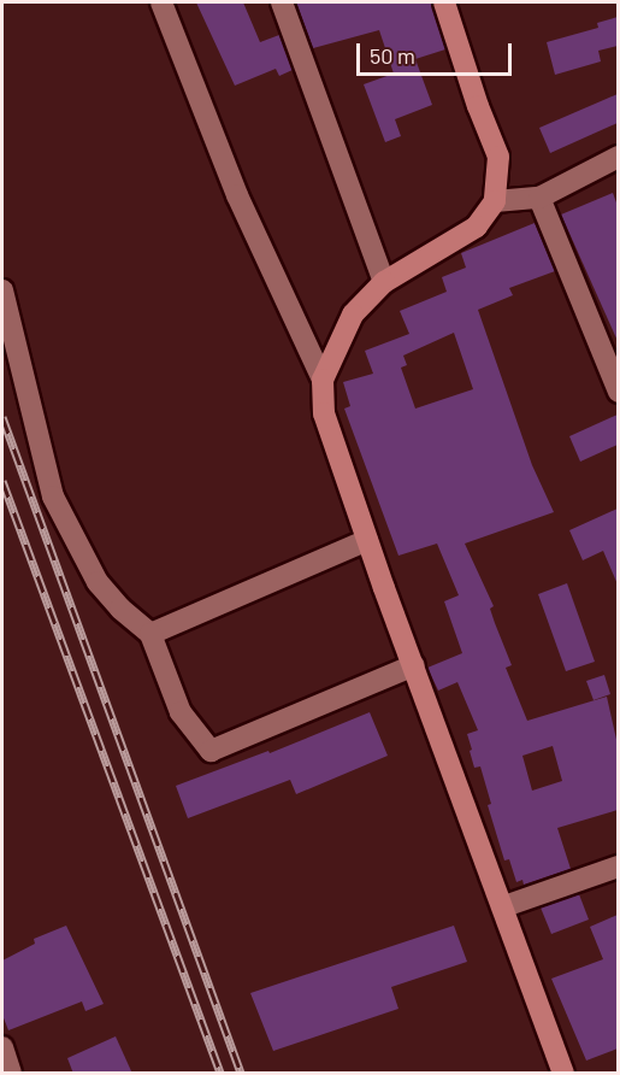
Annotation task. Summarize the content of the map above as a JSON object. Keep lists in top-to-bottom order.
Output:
{
  "scale_bar": "50 m"
}
